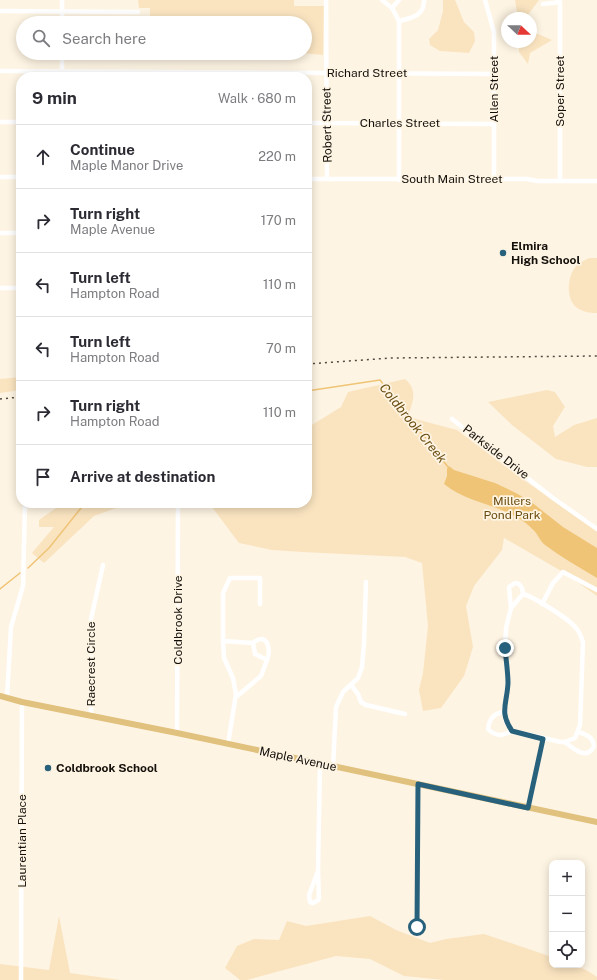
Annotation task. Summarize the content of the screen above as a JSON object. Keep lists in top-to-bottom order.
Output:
{
  "streets": {
    "main road": ["Maple Avenue"],
    "street": [
      "Richard Street",
      "Allen Street",
      "Soper Street",
      "Charles Street",
      "Robert Street",
      "South Main Street",
      "Parkside Drive",
      "Coldbrook Drive",
      "Raecrest Circle",
      "Laurentian Place"
    ]
  },
  "crossings": [
    ["Richard Street", "Allen Street"],
    ["Richard Street", "Robert Street"],
    ["Allen Street", "Charles Street"],
    ["Allen Street", "South Main Street"],
    ["Soper Street", "South Main Street"],
    ["Charles Street", "Robert Street"],
    ["Robert Street", "South Main Street"],
    ["Coldbrook Drive", "Maple Avenue"],
    ["Raecrest Circle", "Maple Avenue"],
    ["Maple Avenue", "Laurentian Place"]
  ],
  "water": ["Coldbrook Creek"],
  "parks": ["Millers Pond Park"],
  "places": ["Elmira High School", "Coldbrook School"],
  "north": "right",
  "page": {
    "search": "Search here",
    "heading": ["9 min", "Walk · 680 m"],
    "list": [
      ["Continue", "Maple Manor Drive", "220 m"],
      ["Turn right", "Maple Avenue", "170 m"],
      ["Turn left", "Hampton Road", "110 m"],
      ["Turn left", "Hampton Road", "70 m"],
      ["Turn right", "Hampton Road", "110 m"],
      "Arrive at destination"
    ],
    "map_buttons": ["+", "−"]
  }
}
